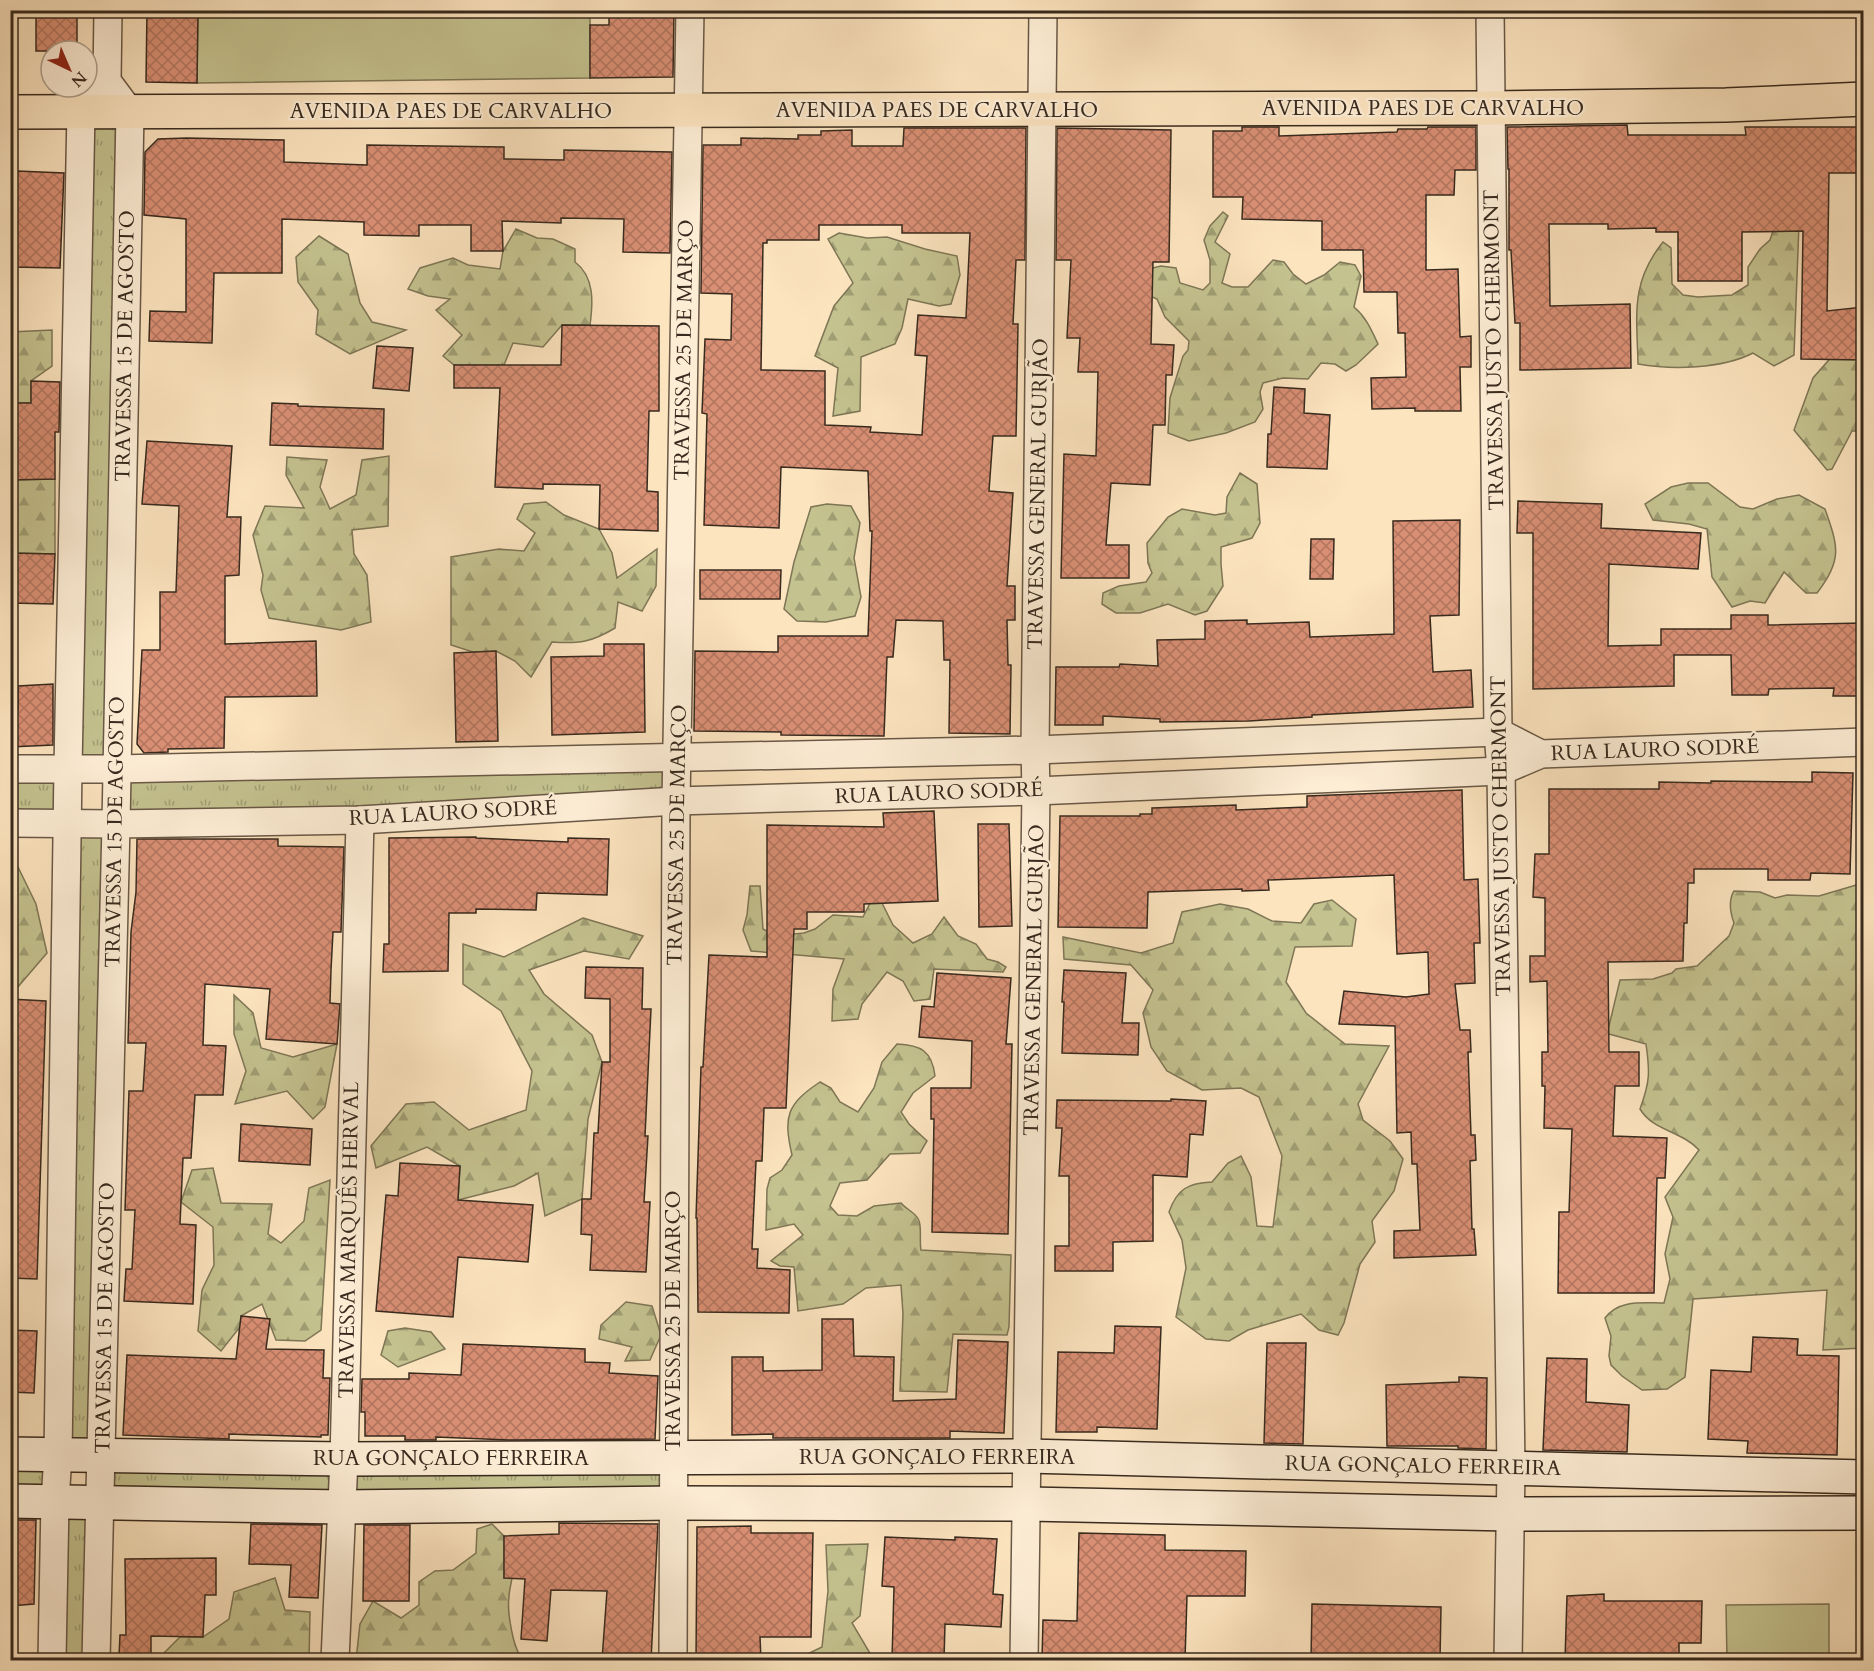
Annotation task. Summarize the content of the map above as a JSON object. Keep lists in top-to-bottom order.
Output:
{
  "streets": {
    "main road": ["AVENIDA PAES DE CARVALHO"],
    "street": [
      "TRAVESSA 15 DE AGOSTO",
      "TRAVESSA 25 DE MARÇO",
      "TRAVESSA JUSTO CHERMONT",
      "TRAVESSA GENERAL GURJÃO",
      "RUA LAURO SODRÉ",
      "TRAVESSA MARQUÊS HERVAL",
      "RUA GONÇALO FERREIRA"
    ]
  },
  "crossings": [
    ["AVENIDA PAES DE CARVALHO", "TRAVESSA 15 DE AGOSTO"],
    ["AVENIDA PAES DE CARVALHO", "TRAVESSA 25 DE MARÇO"],
    ["AVENIDA PAES DE CARVALHO", "TRAVESSA JUSTO CHERMONT"],
    ["AVENIDA PAES DE CARVALHO", "TRAVESSA GENERAL GURJÃO"],
    ["TRAVESSA 15 DE AGOSTO", "RUA LAURO SODRÉ"],
    ["TRAVESSA 15 DE AGOSTO", "RUA GONÇALO FERREIRA"],
    ["TRAVESSA 25 DE MARÇO", "RUA LAURO SODRÉ"],
    ["TRAVESSA 25 DE MARÇO", "RUA GONÇALO FERREIRA"],
    ["TRAVESSA JUSTO CHERMONT", "RUA LAURO SODRÉ"],
    ["TRAVESSA JUSTO CHERMONT", "RUA GONÇALO FERREIRA"],
    ["TRAVESSA GENERAL GURJÃO", "RUA LAURO SODRÉ"],
    ["TRAVESSA GENERAL GURJÃO", "RUA GONÇALO FERREIRA"],
    ["RUA LAURO SODRÉ", "TRAVESSA MARQUÊS HERVAL"],
    ["TRAVESSA MARQUÊS HERVAL", "RUA GONÇALO FERREIRA"]
  ],
  "north": "bottom right"
}
